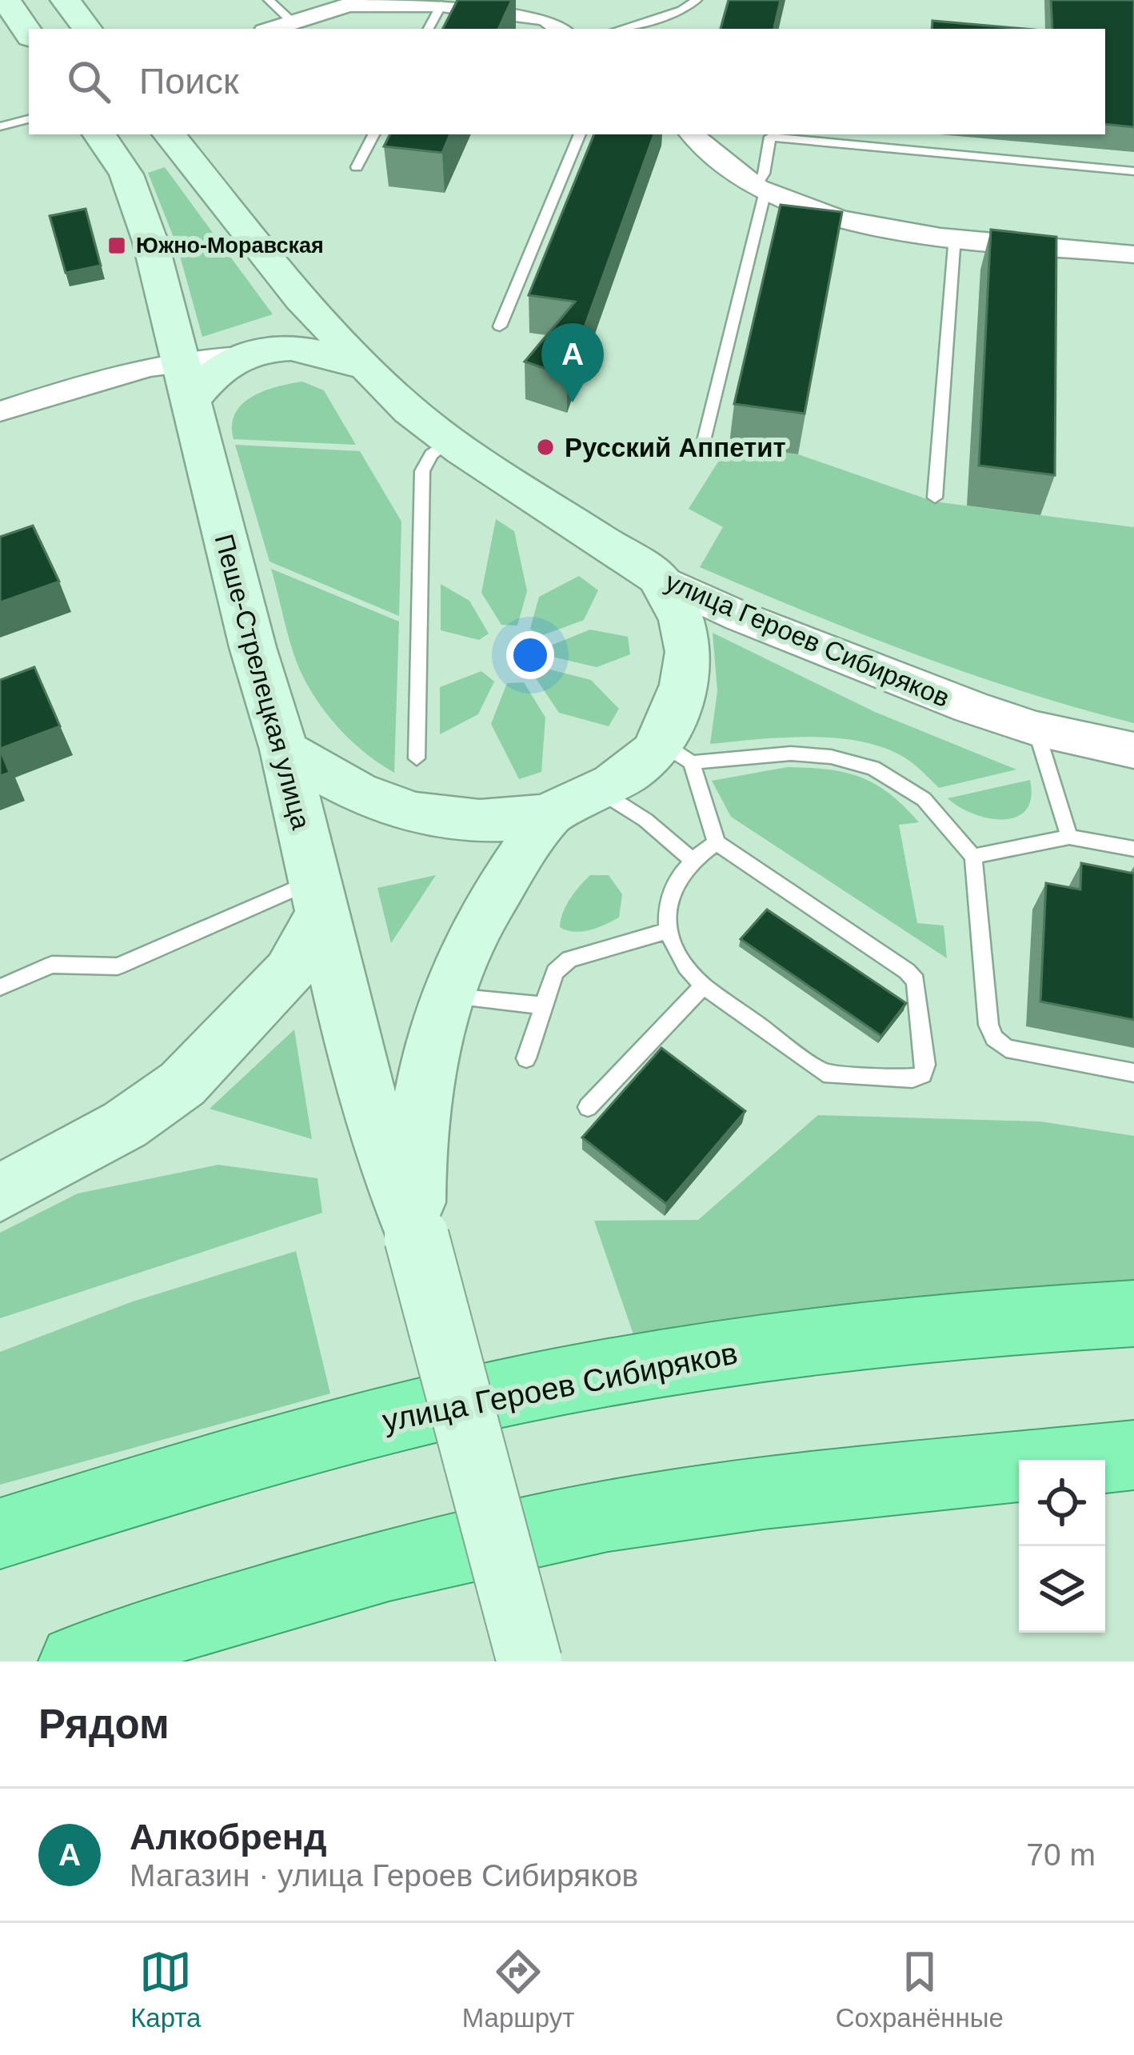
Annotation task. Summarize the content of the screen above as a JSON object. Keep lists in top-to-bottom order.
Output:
{
  "streets": {
    "highway": ["улица Героев Сибиряков"],
    "main road": ["Пеше-Стрелецкая улица"]
  },
  "places": {
    "transit": ["Южно-Моравская"],
    "other": ["Русский Аппетит"]
  },
  "page": {
    "search": "Поиск",
    "pins": "A",
    "heading": "Рядом",
    "list": [
      {
        "mark": "A",
        "name": "Алкобренд",
        "note": "Магазин · улица Героев Сибиряков",
        "value": "70 m"
      }
    ],
    "nav": ["Карта", "Маршрут", "Сохранённые"]
  }
}
